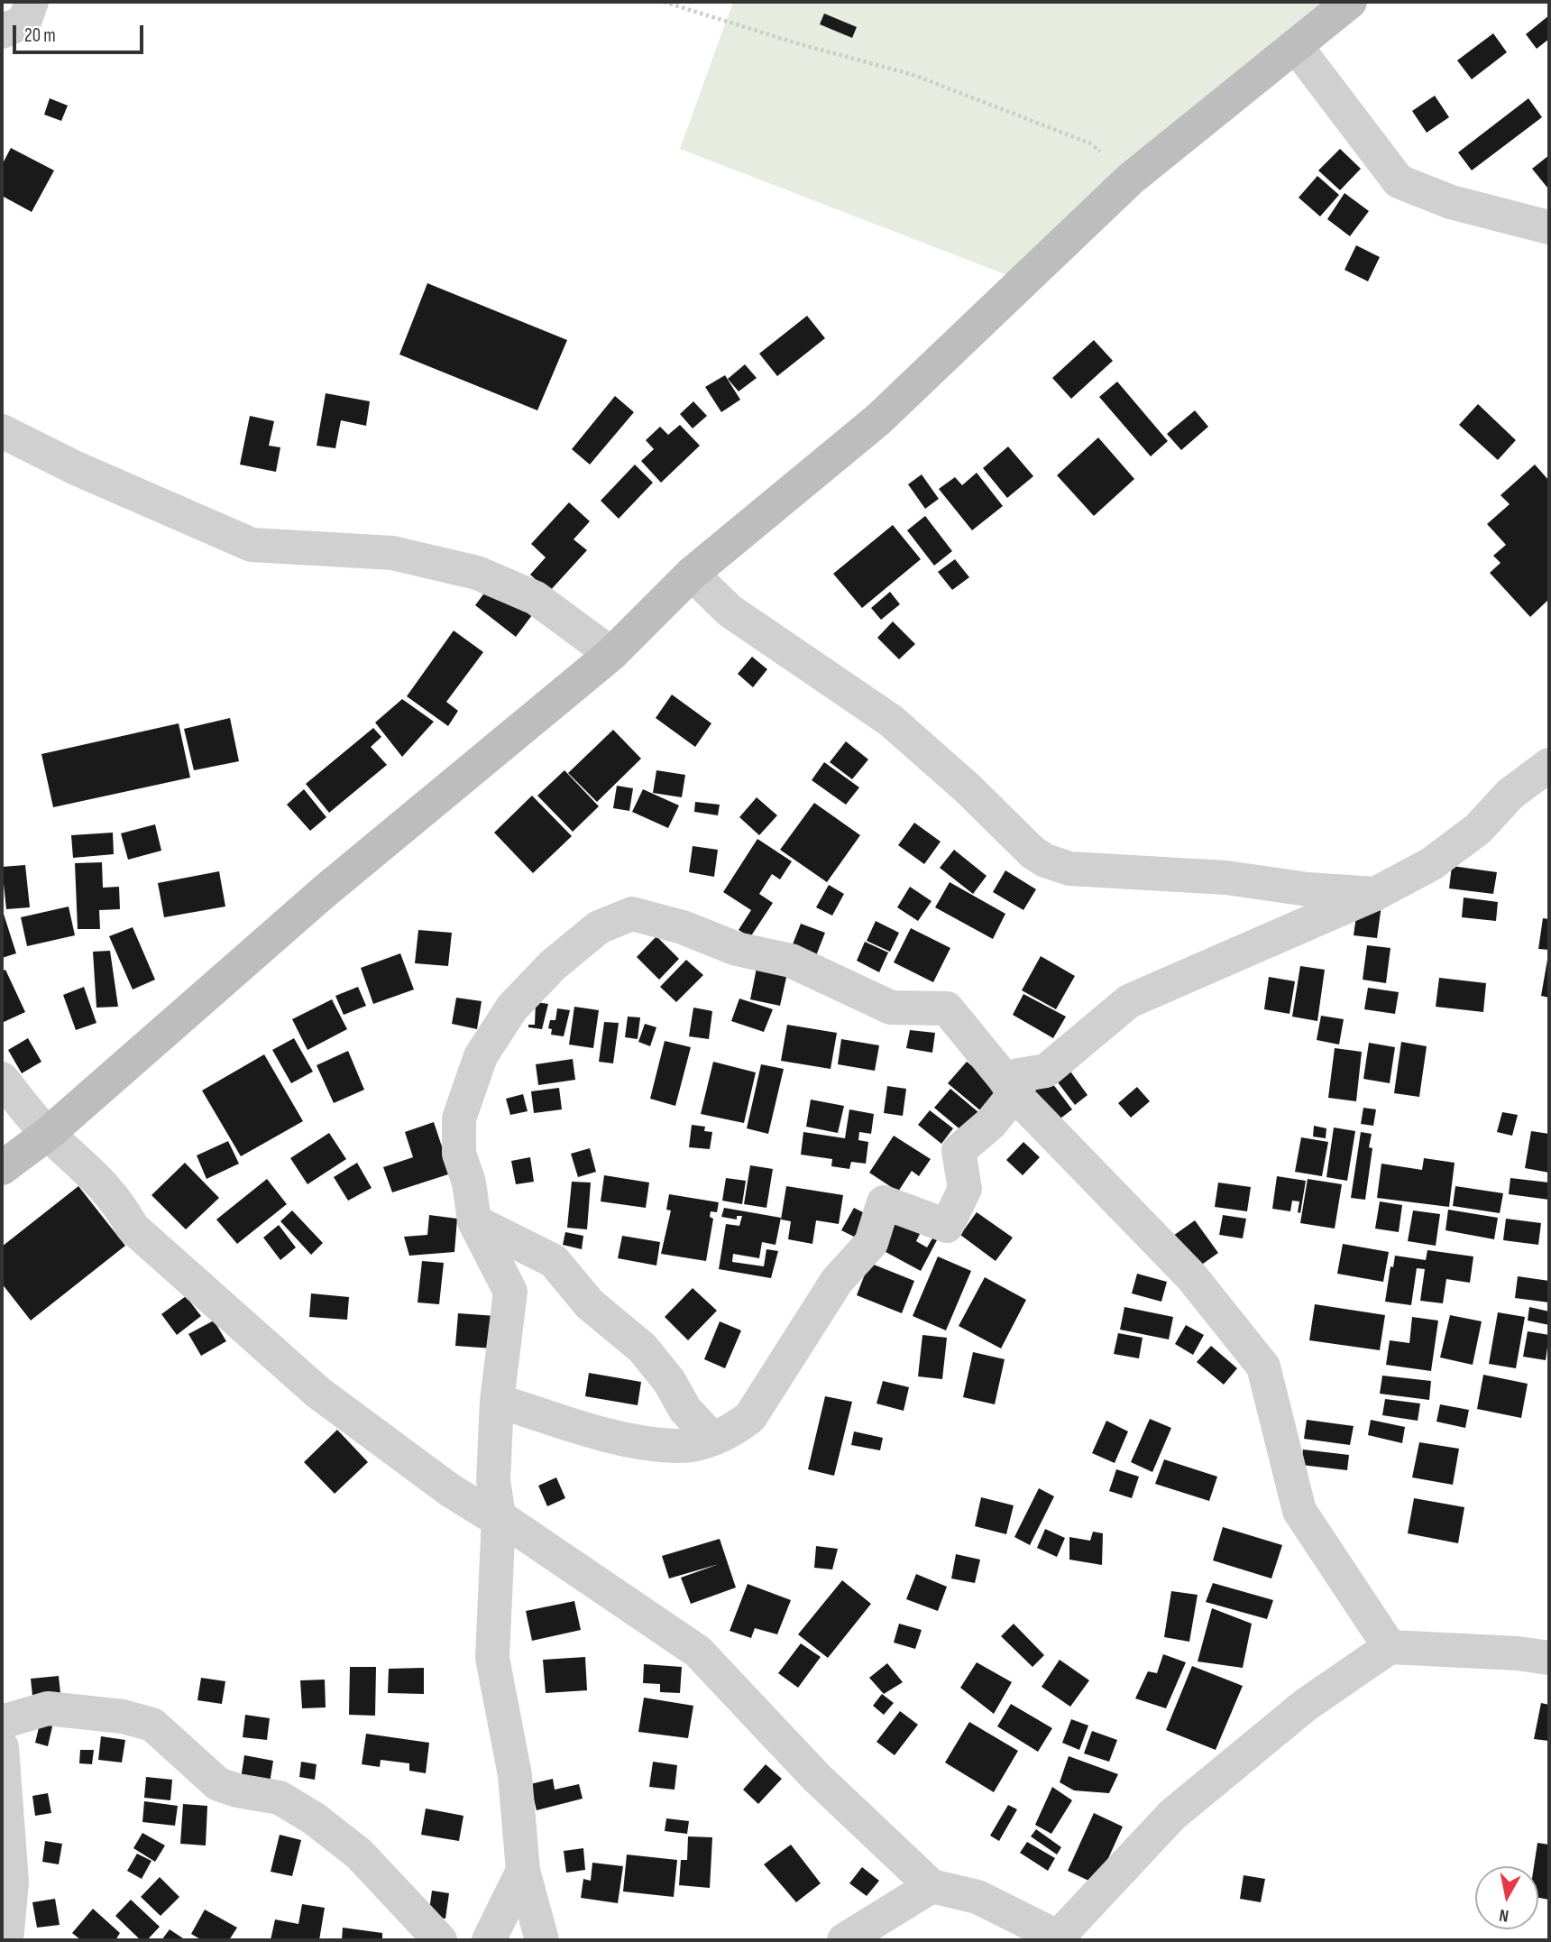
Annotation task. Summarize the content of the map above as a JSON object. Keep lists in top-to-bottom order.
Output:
{
  "scale_bar": "20 m",
  "north": "bottom"
}
